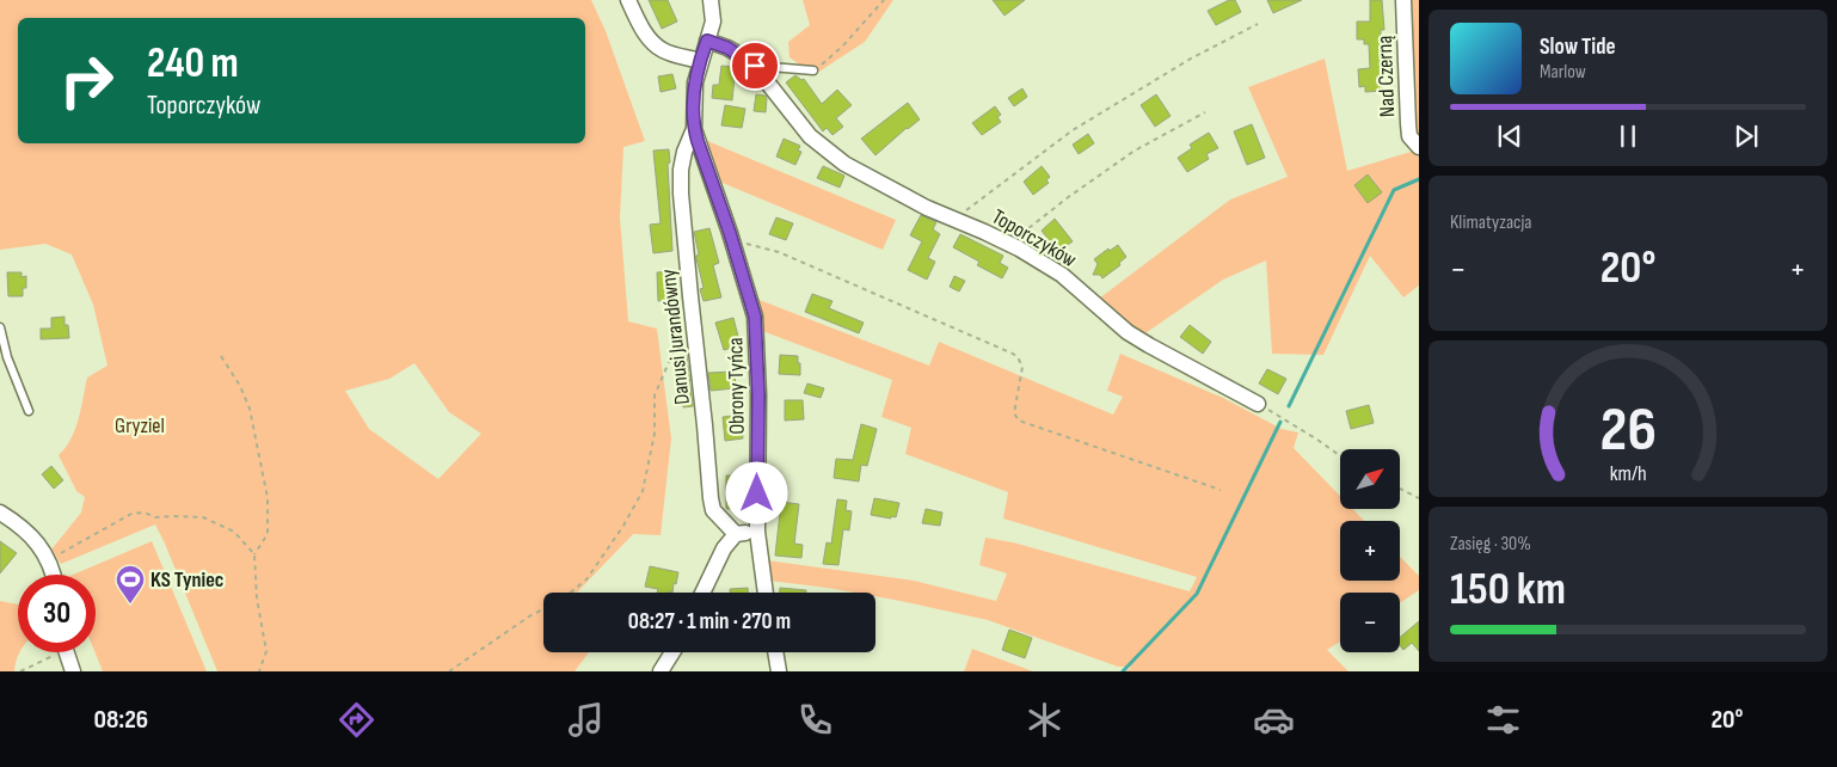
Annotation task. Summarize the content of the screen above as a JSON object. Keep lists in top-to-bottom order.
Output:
{
  "streets": {
    "street": [
      "Nad Czerną",
      "Toporczyków",
      "Danusi Jurandówny",
      "Obrony Tyńca"
    ]
  },
  "crossings": [
    ["Toporczyków", "Obrony Tyńca"],
    ["Danusi Jurandówny", "Obrony Tyńca"]
  ],
  "parks": ["Gryziel"],
  "places": {
    "sports": ["KS Tyniec"]
  },
  "north": "top right",
  "page": {
    "turn": ["240 m", "Toporczyków"],
    "song": ["Slow Tide", "Marlow"],
    "tile": [
      "Klimatyzacja",
      ["Zasięg · 30%", "150 km"]
    ],
    "heat": ["−", "20°", "+"],
    "map_buttons": ["+", "−"],
    "limit": "30",
    "trip": "08:27 · 1 min · 270 m",
    "tabs": ["08:26", "20°"],
    "gauge": ["26", "km/h"]
  }
}
